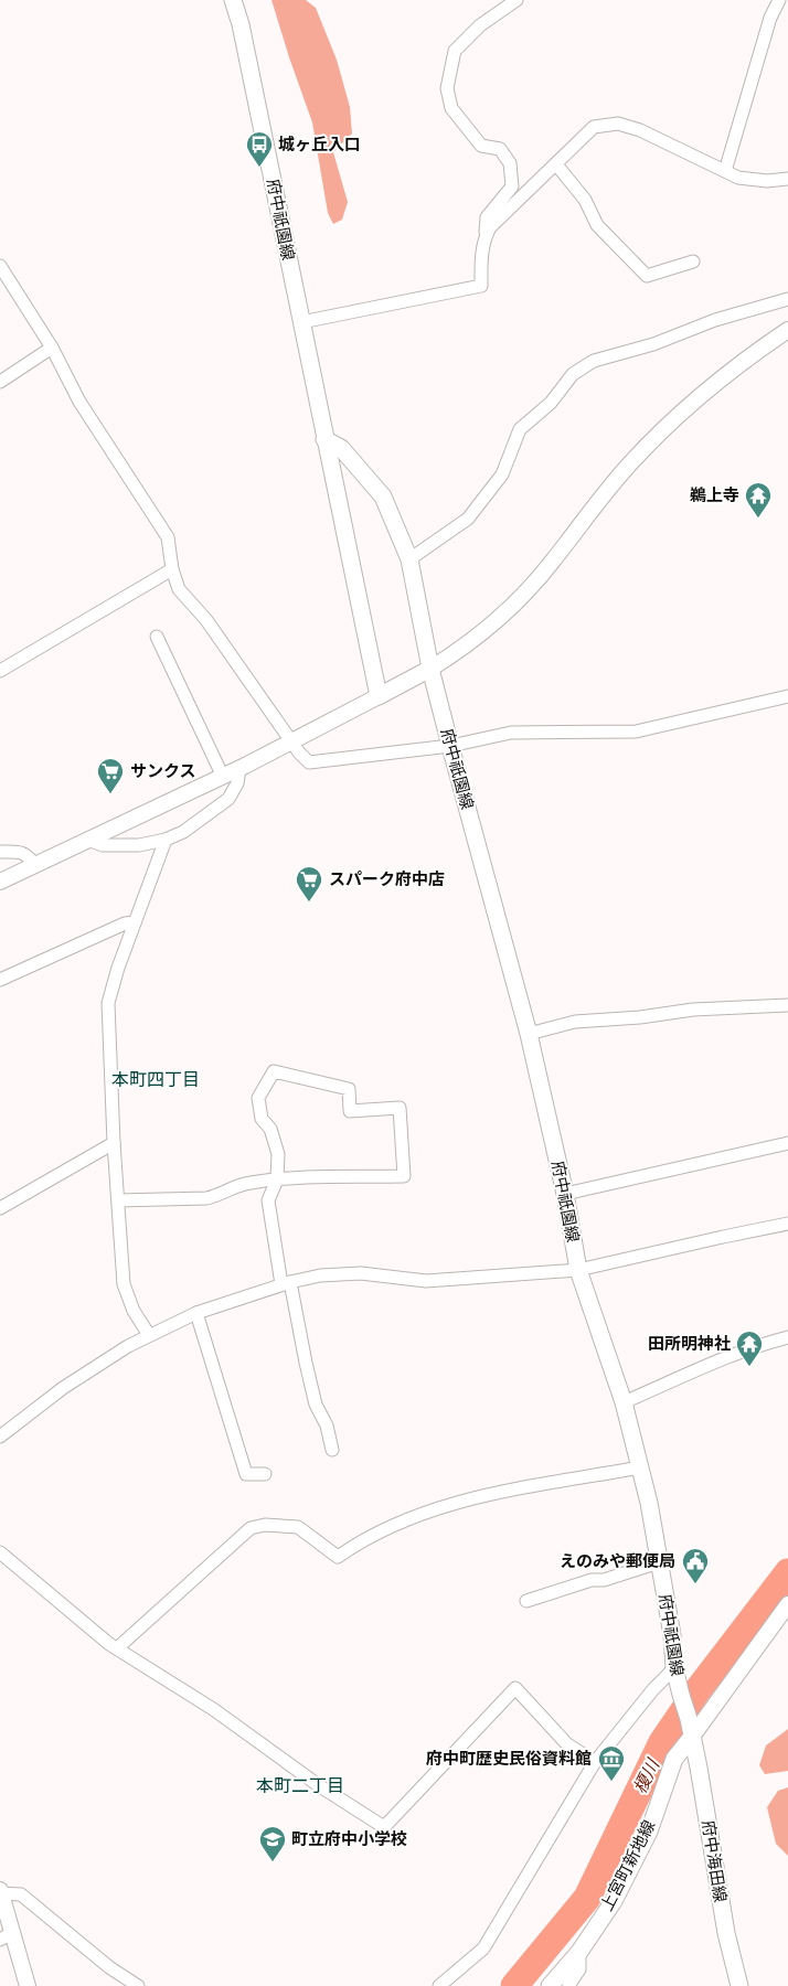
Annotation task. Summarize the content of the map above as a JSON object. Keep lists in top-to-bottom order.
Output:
{
  "streets": {
    "main road": ["府中祇園線", "府中海田線", "上宮町新地線"]
  },
  "crossings": [
    ["府中祇園線", "府中海田線"],
    ["府中祇園線", "上宮町新地線"],
    ["府中海田線", "上宮町新地線"]
  ],
  "districts": ["本町四丁目", "本町二丁目"],
  "water": ["榎川"],
  "places": {
    "bus stop": ["城ヶ丘入口"],
    "temple": ["鵜上寺", "田所明神社"],
    "supermarket": ["サンクス", "スパーク府中店"],
    "public building": ["えのみや郵便局"],
    "museum": ["府中町歴史民俗資料館"],
    "school or university": ["町立府中小学校"]
  }
}
